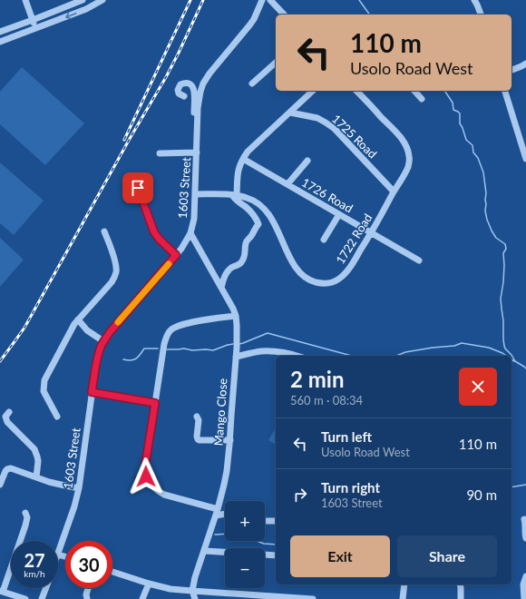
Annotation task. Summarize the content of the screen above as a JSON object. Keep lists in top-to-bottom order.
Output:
{
  "streets": {
    "street": [
      "1725 Road",
      "1603 Street",
      "1726 Road",
      "1722 Road",
      "Mango Close"
    ]
  },
  "crossings": [
    ["1725 Road", "1722 Road"],
    ["1603 Street", "1722 Road"],
    ["1603 Street", "Mango Close"],
    ["1726 Road", "1722 Road"]
  ],
  "page": {
    "turn": ["110 m", "Usolo Road West"],
    "heading": ["2 min", "560 m · 08:34"],
    "list": [
      {
        "name": "Turn left",
        "note": "Usolo Road West",
        "value": "110 m"
      },
      {
        "name": "Turn right",
        "note": "1603 Street",
        "value": "90 m"
      }
    ],
    "map_buttons": ["+", "−"],
    "buttons": ["Exit", "Share"],
    "speed": "27 km/h",
    "limit": "30"
  }
}
